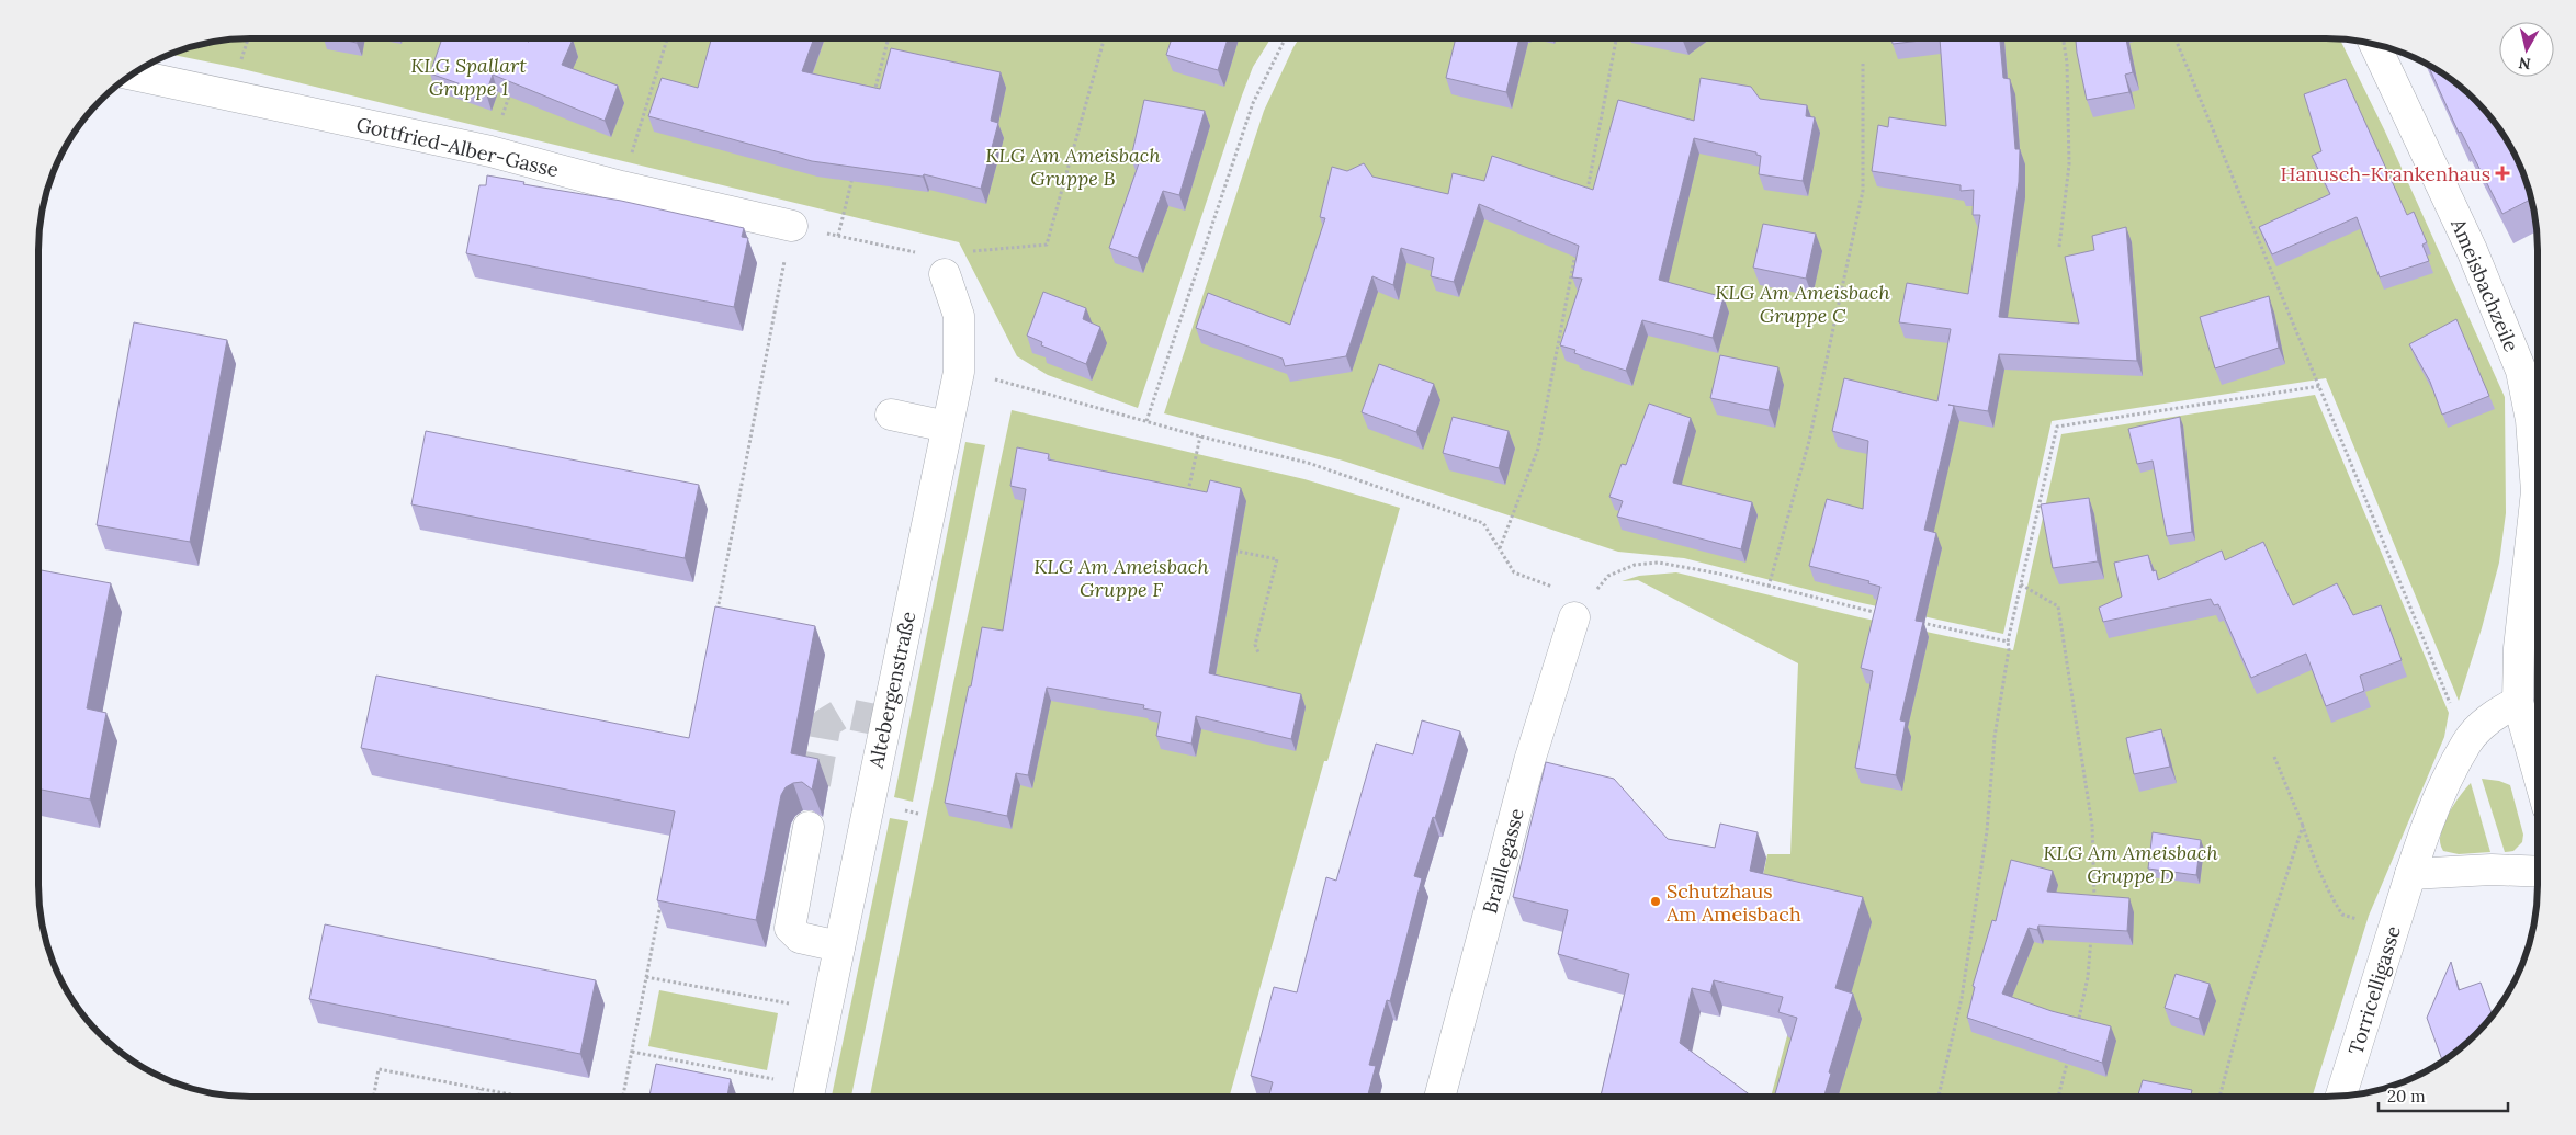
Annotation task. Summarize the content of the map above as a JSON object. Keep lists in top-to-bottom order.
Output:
{
  "streets": {
    "street": [
      "Gottfried-Alber-Gasse",
      "Ameisbachzeile",
      "Altebergenstraße",
      "Braillegasse",
      "Torricelligasse"
    ]
  },
  "crossings": [
    ["Ameisbachzeile", "Torricelligasse"]
  ],
  "parks": [
    "KLG Spallart Gruppe 1",
    "KLG Am Ameisbach Gruppe B",
    "KLG Am Ameisbach Gruppe C",
    "KLG Am Ameisbach Gruppe F",
    "KLG Am Ameisbach Gruppe D"
  ],
  "places": {
    "health": ["Hanusch-Krankenhaus"],
    "other": ["Schutzhaus Am Ameisbach"]
  },
  "scale_bar": "20 m",
  "north": "bottom"
}
